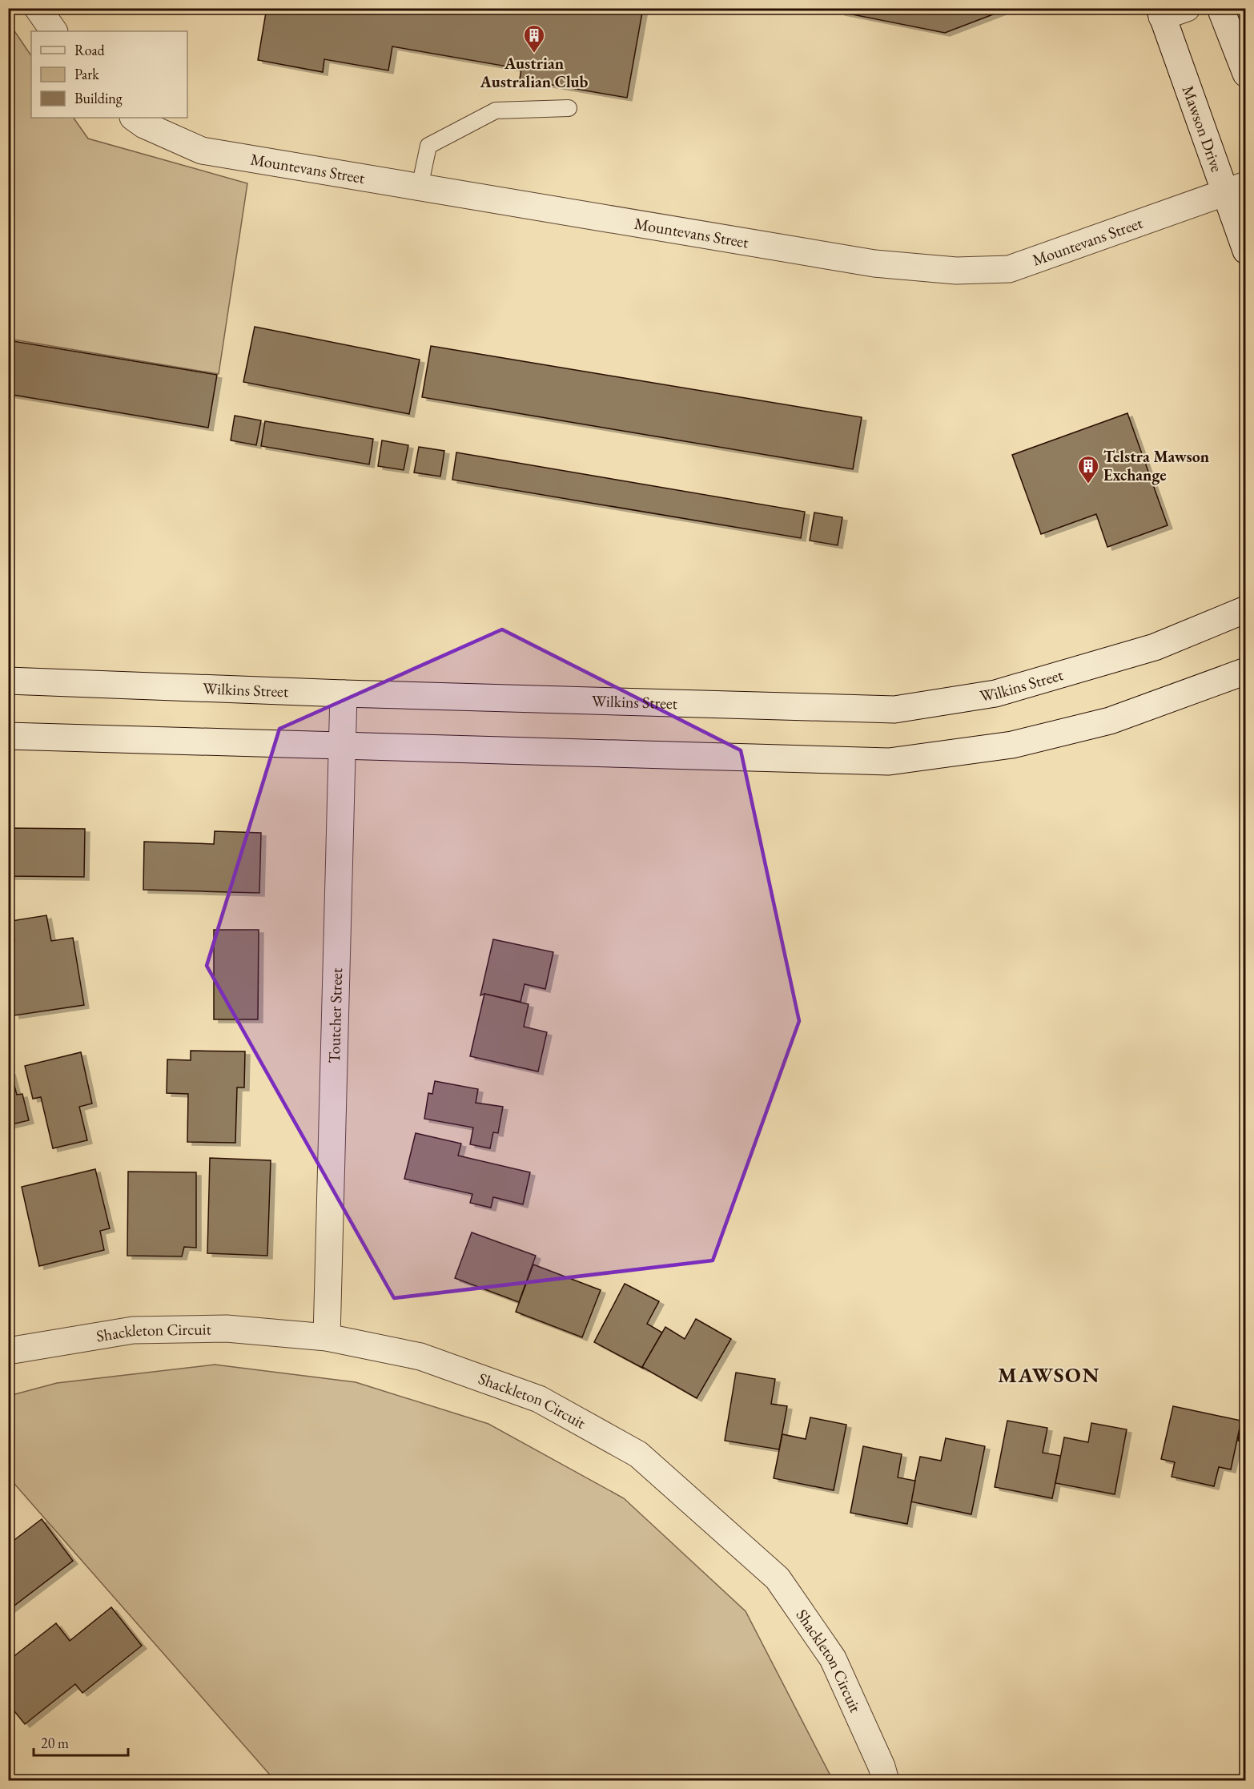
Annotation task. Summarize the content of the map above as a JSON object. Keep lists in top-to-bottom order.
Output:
{
  "streets": {
    "street": [
      "Mawson Drive",
      "Mountevans Street",
      "Wilkins Street",
      "Toutcher Street",
      "Shackleton Circuit"
    ]
  },
  "crossings": [
    ["Mawson Drive", "Mountevans Street"],
    ["Wilkins Street", "Toutcher Street"],
    ["Toutcher Street", "Shackleton Circuit"]
  ],
  "districts": ["MAWSON"],
  "places": {
    "building": ["Austrian Australian Club", "Telstra Mawson Exchange"]
  },
  "legend": ["Road", "Park", "Building"],
  "scale_bar": "20 m"
}
